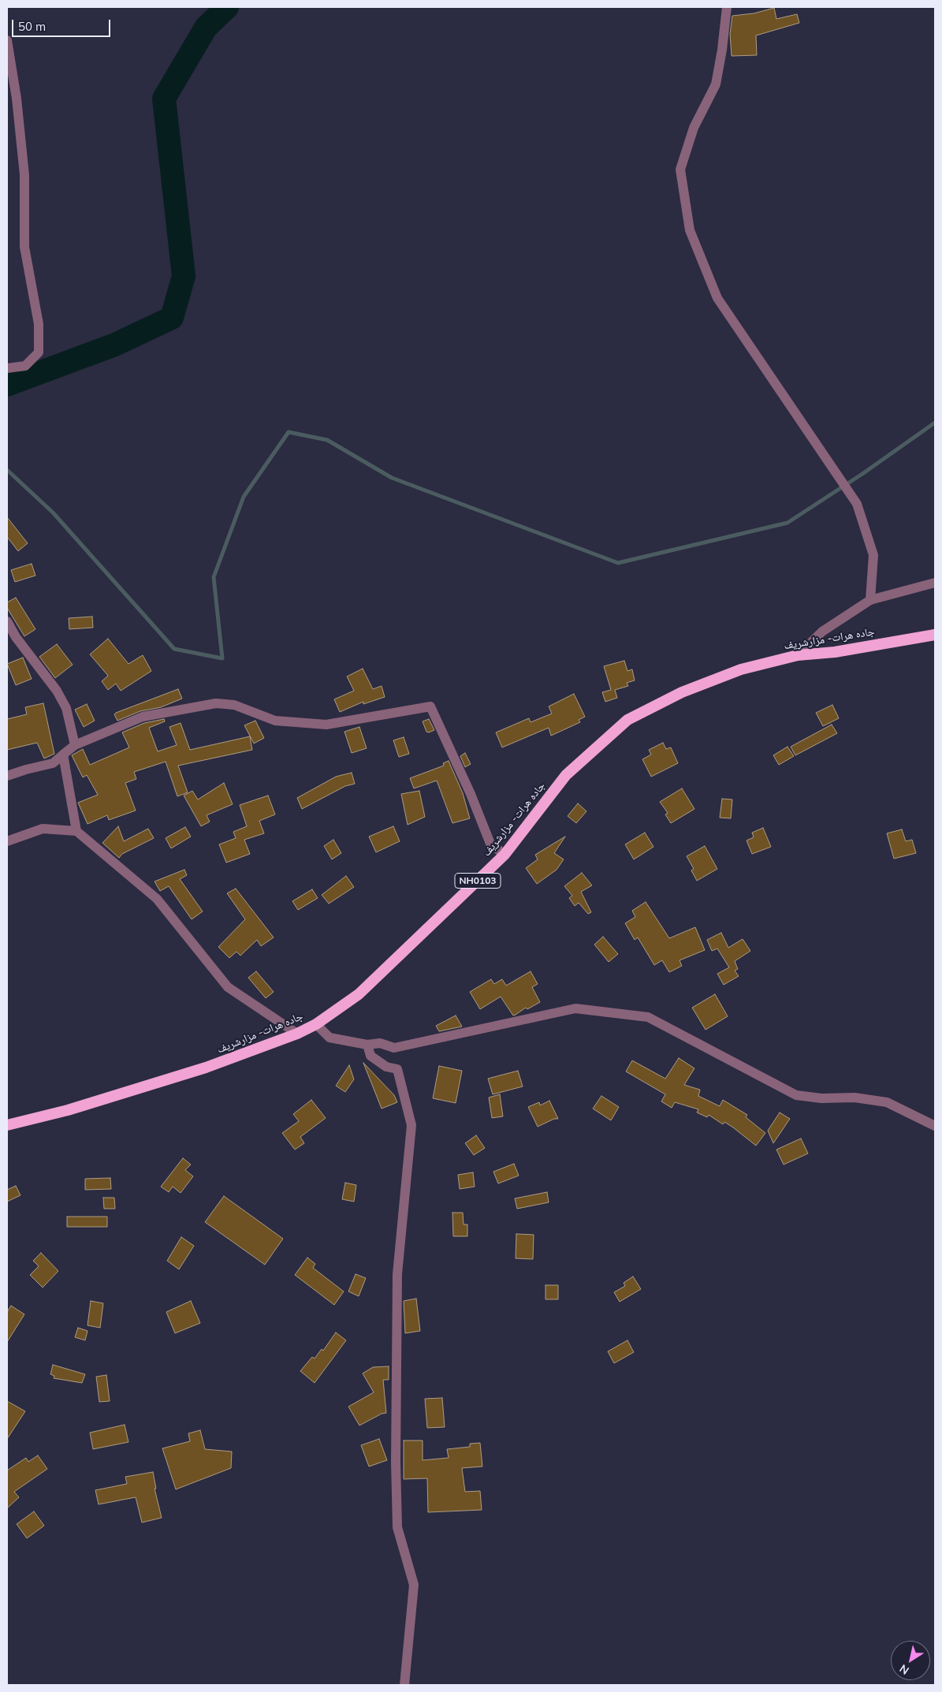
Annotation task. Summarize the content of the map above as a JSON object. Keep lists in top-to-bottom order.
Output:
{
  "streets": {
    "highway": ["جاده هرات- مزارشریف", "NH0103"]
  },
  "scale_bar": "50 m",
  "north": "bottom left"
}
